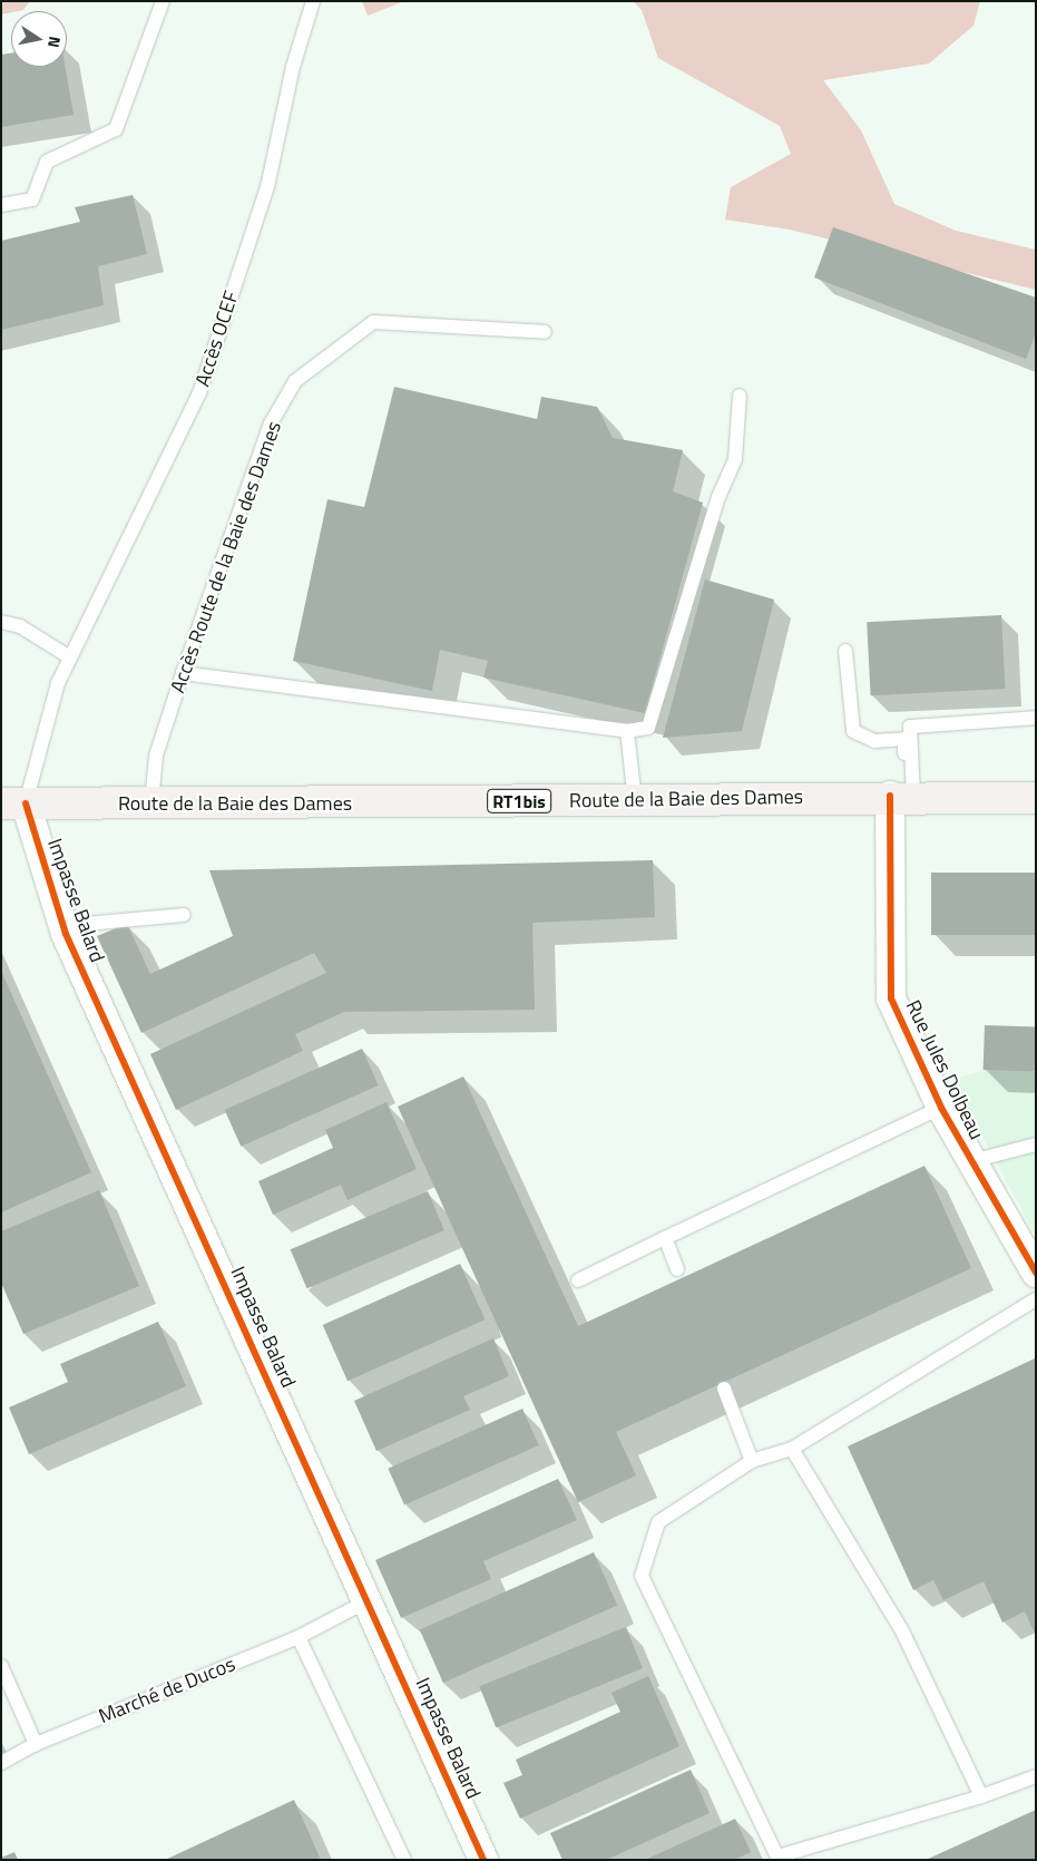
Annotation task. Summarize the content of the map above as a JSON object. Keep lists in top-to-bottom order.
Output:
{
  "streets": {
    "main road": ["Route de la Baie des Dames", "RT1bis"],
    "street": ["Impasse Balard", "Rue Jules Dolbeau"],
    "lane": ["Accès OCEF", "Accès Route de la Baie des Dames", "Marché de Ducos"]
  },
  "crossings": [
    ["Accès OCEF", "Route de la Baie des Dames"],
    ["Accès OCEF", "Impasse Balard"],
    ["Accès Route de la Baie des Dames", "Route de la Baie des Dames"],
    ["Route de la Baie des Dames", "Impasse Balard"],
    ["Route de la Baie des Dames", "Rue Jules Dolbeau"],
    ["Impasse Balard", "Marché de Ducos"]
  ],
  "north": "right"
}
